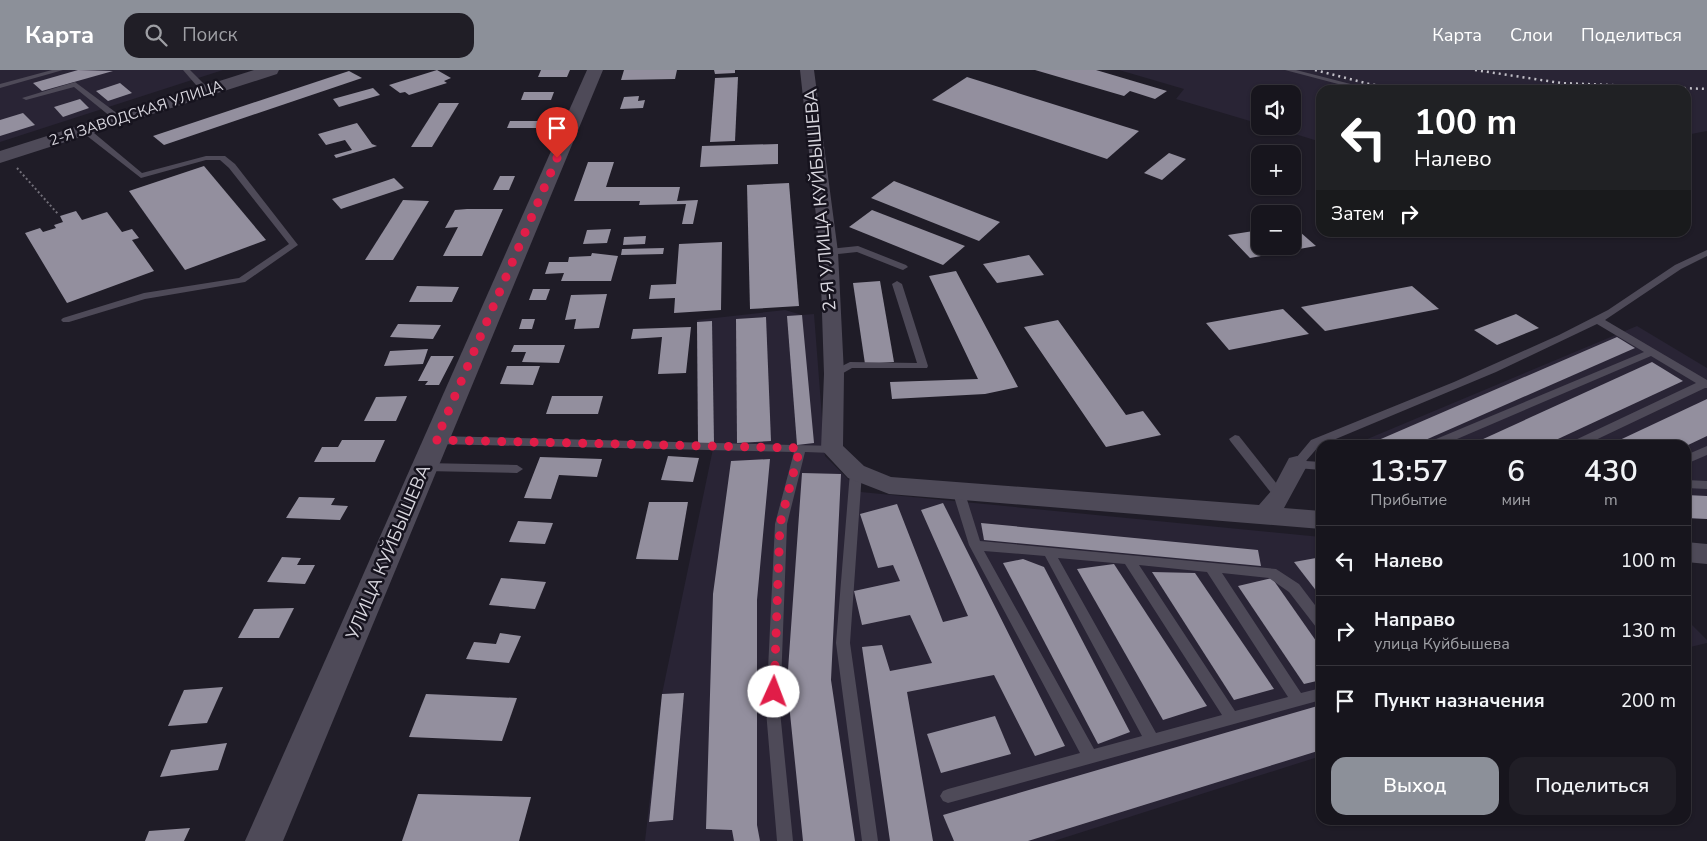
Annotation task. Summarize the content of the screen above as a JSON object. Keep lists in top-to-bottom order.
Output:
{
  "streets": {
    "street": ["2-Я ЗАВОДСКАЯ УЛИЦА", "2-Я УЛИЦА КУЙБЫШЕВА", "УЛИЦА КУЙБЫШЕВА"]
  },
  "page": {
    "header": "Карта",
    "search": "Поиск",
    "nav": ["Карта", "Слои", "Поделиться"],
    "map_buttons": ["+", "−"],
    "turn": ["100 m", "Налево"],
    "then": "Затем",
    "eta": [
      "13:57",
      "Прибытие",
      "6",
      "мин",
      "430",
      "m"
    ],
    "list": [
      {
        "name": "Налево",
        "value": "100 m"
      },
      {
        "name": "Направо",
        "note": "улица Куйбышева",
        "value": "130 m"
      },
      {
        "name": "Пункт назначения",
        "value": "200 m"
      }
    ],
    "buttons": ["Выход", "Поделиться"]
  }
}
